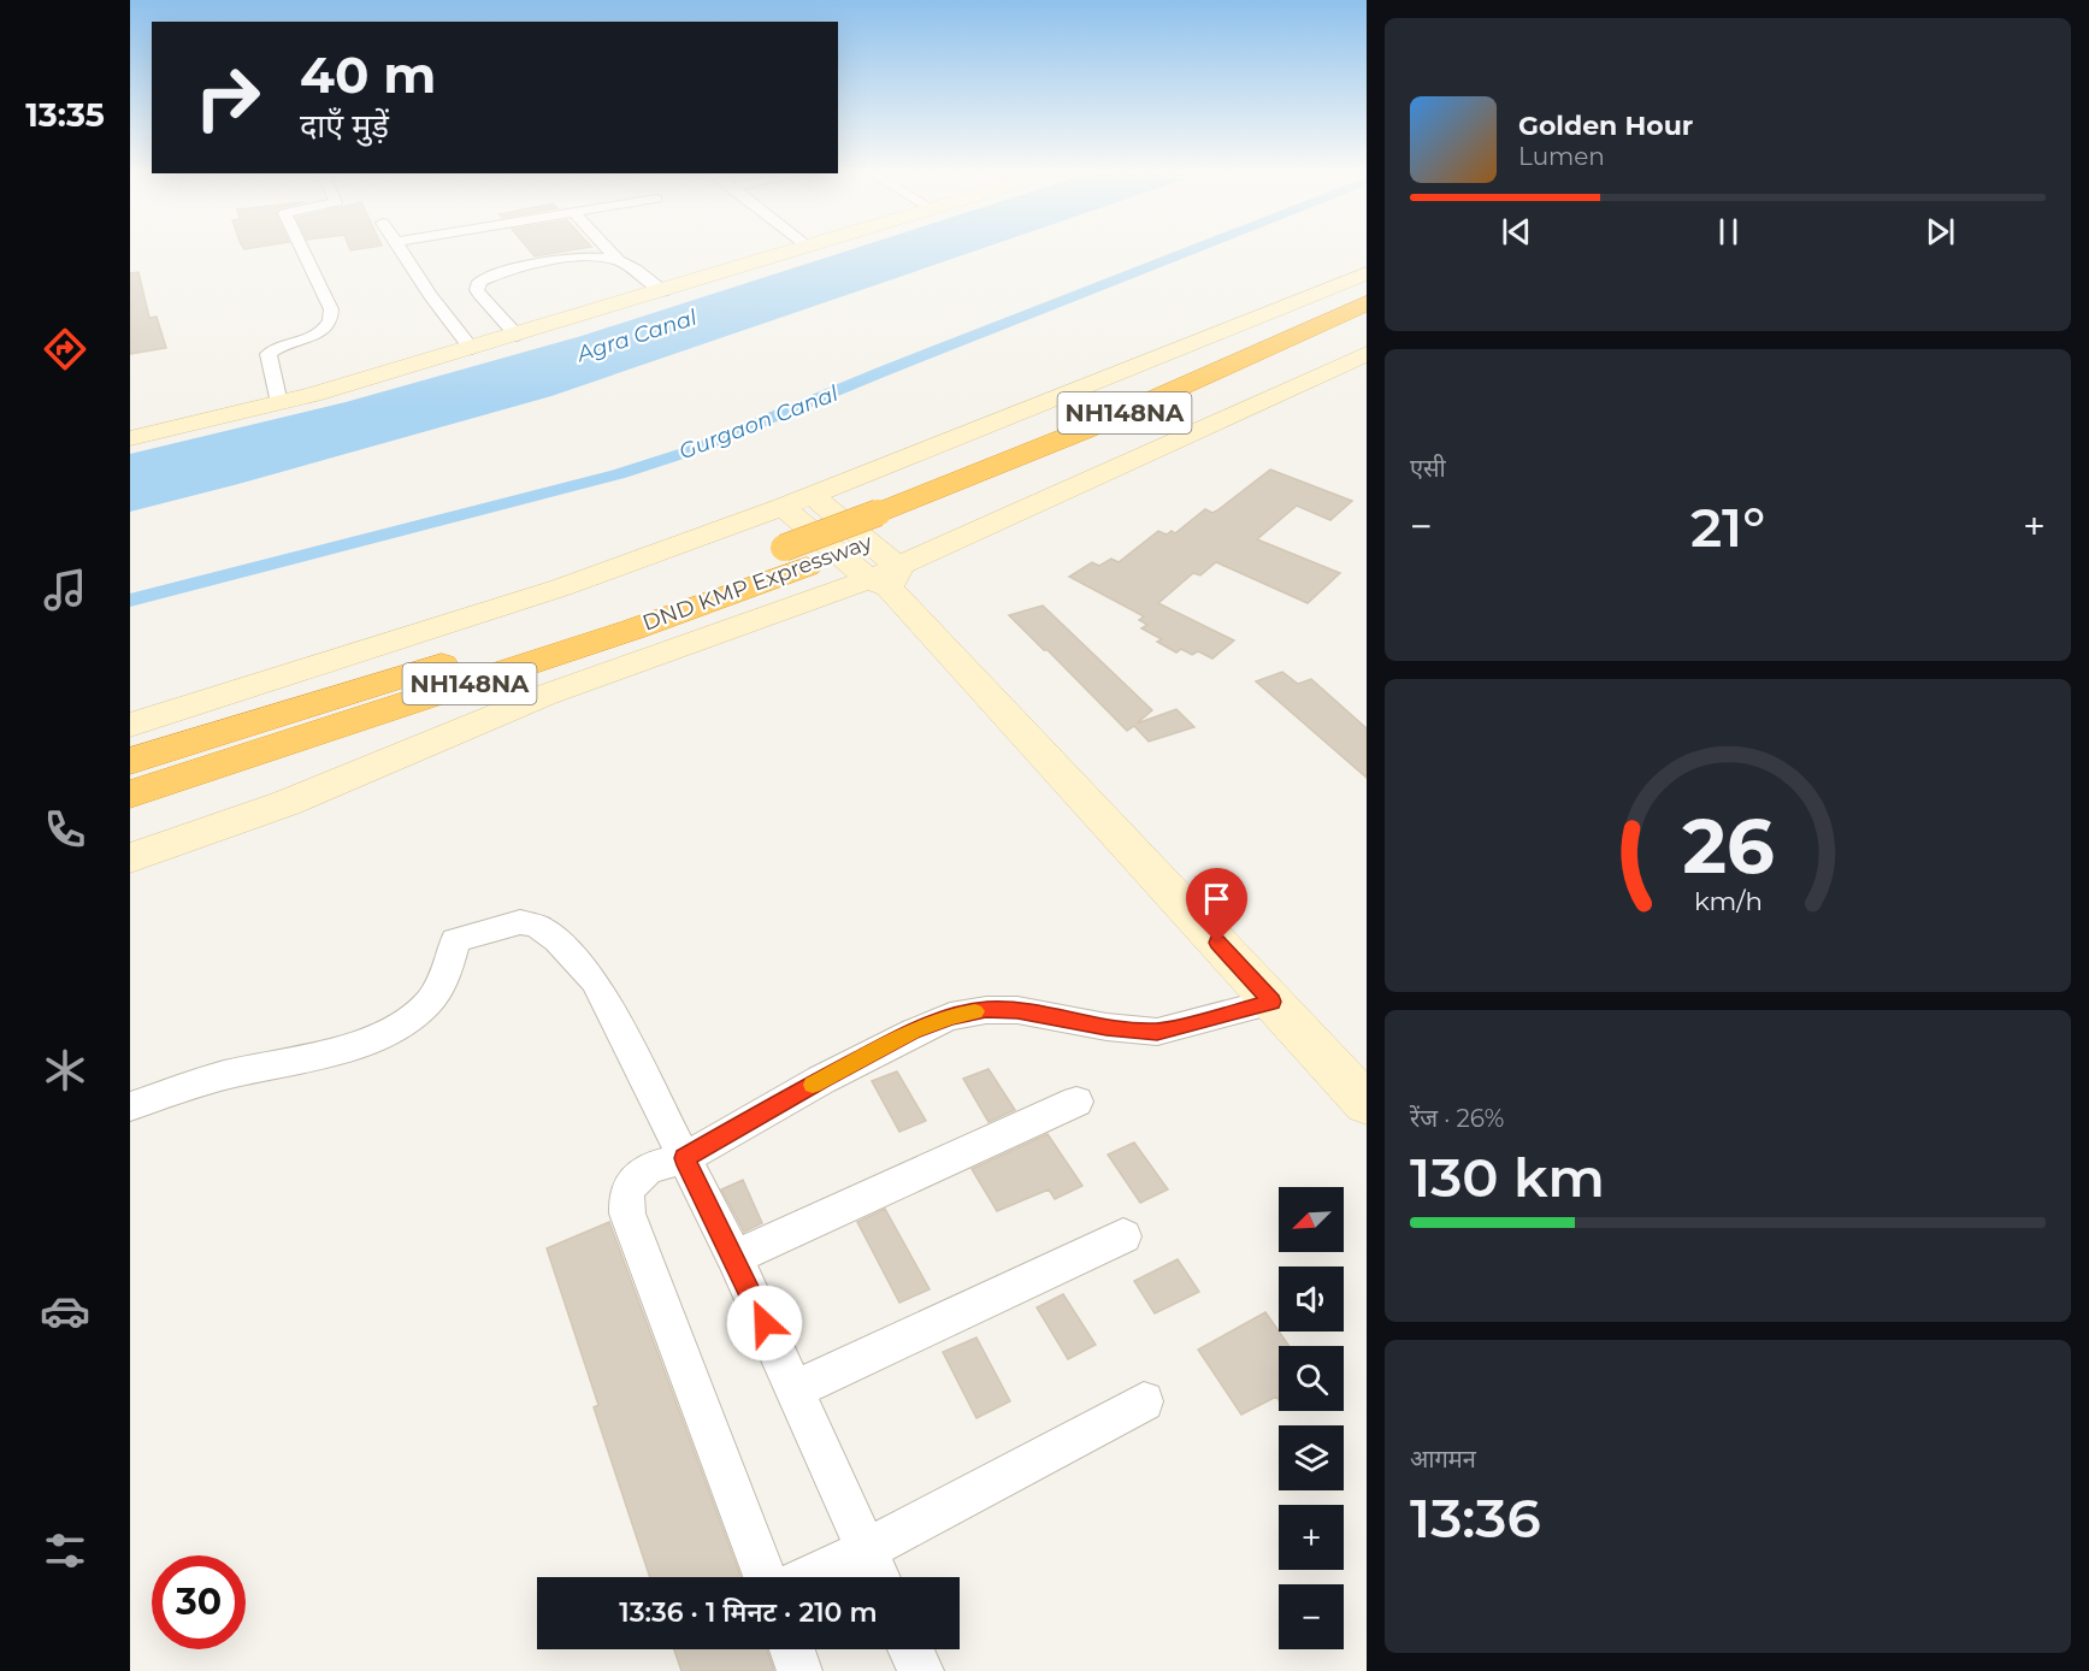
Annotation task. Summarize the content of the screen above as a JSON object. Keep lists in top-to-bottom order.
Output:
{
  "streets": {
    "highway": ["NH148NA", "DND KMP Expressway"]
  },
  "water": ["Agra Canal", "Gurgaon Canal"],
  "north": "bottom left",
  "page": {
    "tabs": "13:35",
    "turn": ["40 m", "दाएँ मुड़ें"],
    "song": ["Golden Hour", "Lumen"],
    "tile": [
      "एसी",
      ["रेंज · 26%", "130 km"],
      ["आगमन", "13:36"]
    ],
    "heat": ["−", "21°", "+"],
    "map_buttons": ["+", "−"],
    "limit": "30",
    "trip": "13:36 · 1 मिनट · 210 m",
    "gauge": ["26", "km/h"]
  }
}
